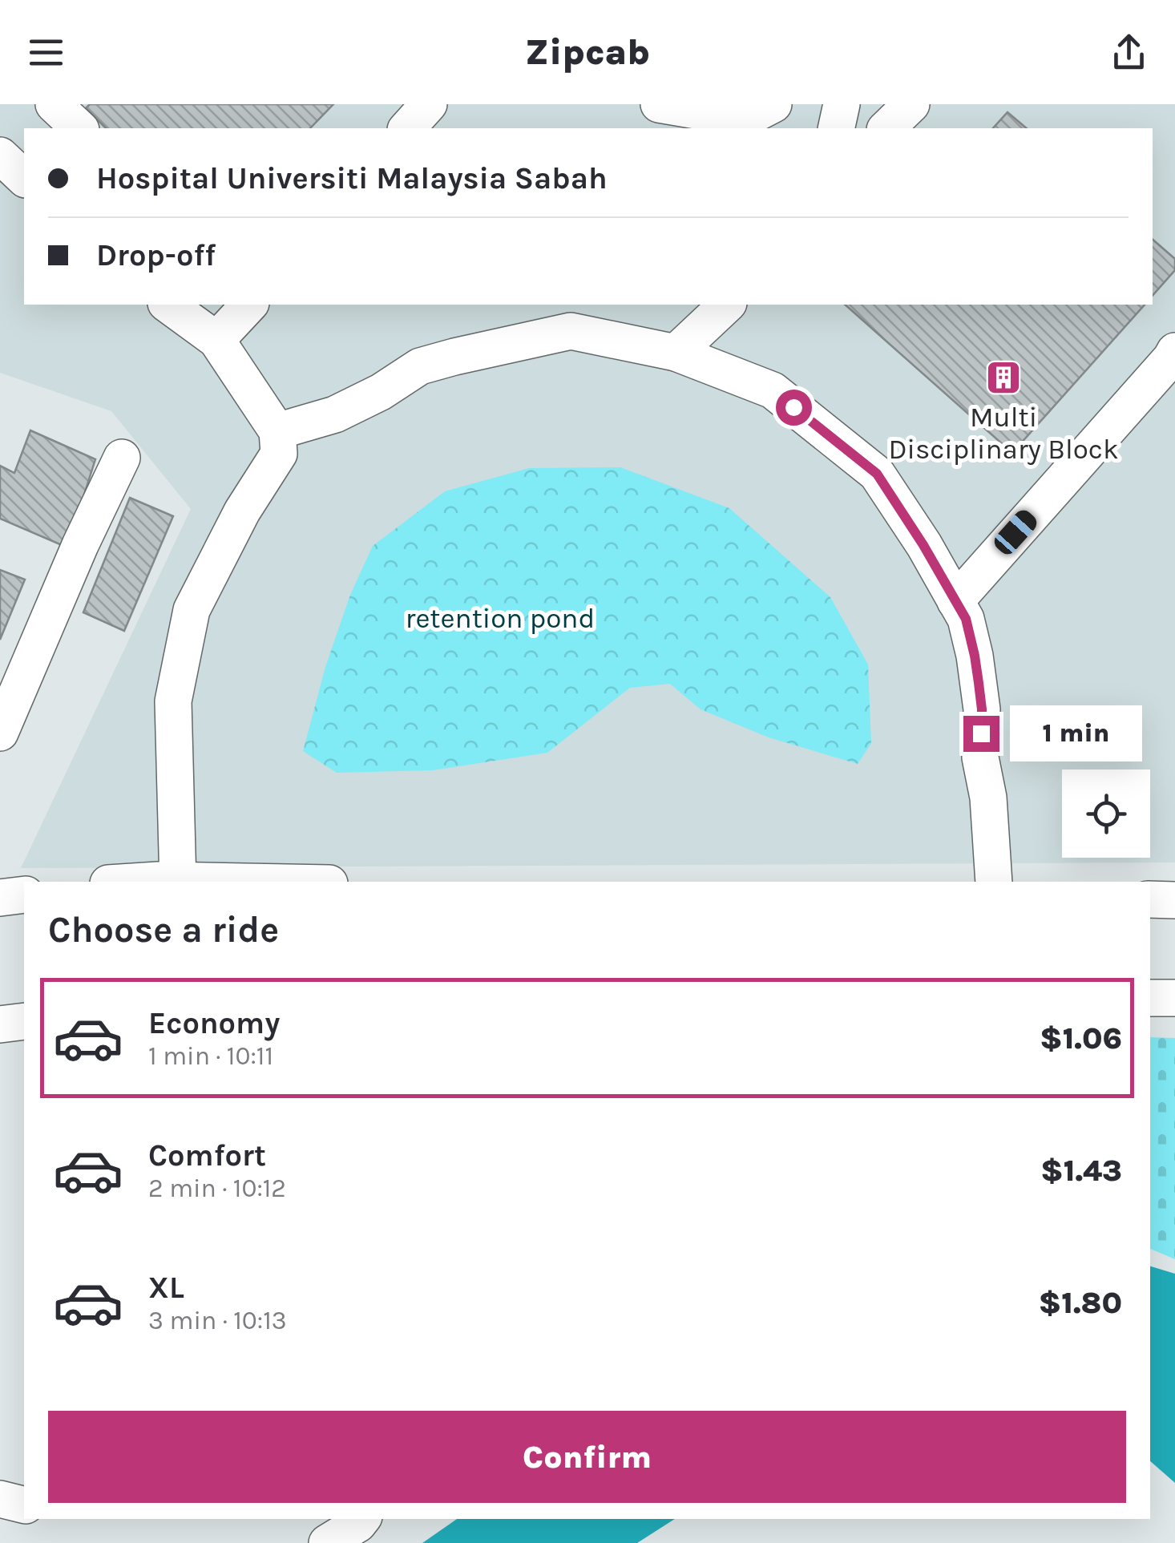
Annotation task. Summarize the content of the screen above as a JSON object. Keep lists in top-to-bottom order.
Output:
{
  "parks": ["retention pond"],
  "places": {
    "building": ["Multi Disciplinary Block"]
  },
  "page": {
    "header": "Zipcab",
    "banner": ["Hospital Universiti Malaysia Sabah", "Drop-off"],
    "bubble": "1 min",
    "heading": "Choose a ride",
    "list": [
      {
        "name": "Economy",
        "note": "1 min · 10:11",
        "value": "$1.06"
      },
      {
        "name": "Comfort",
        "note": "2 min · 10:12",
        "value": "$1.43"
      },
      {
        "name": "XL",
        "note": "3 min · 10:13",
        "value": "$1.80"
      }
    ],
    "buttons": "Confirm"
  }
}
